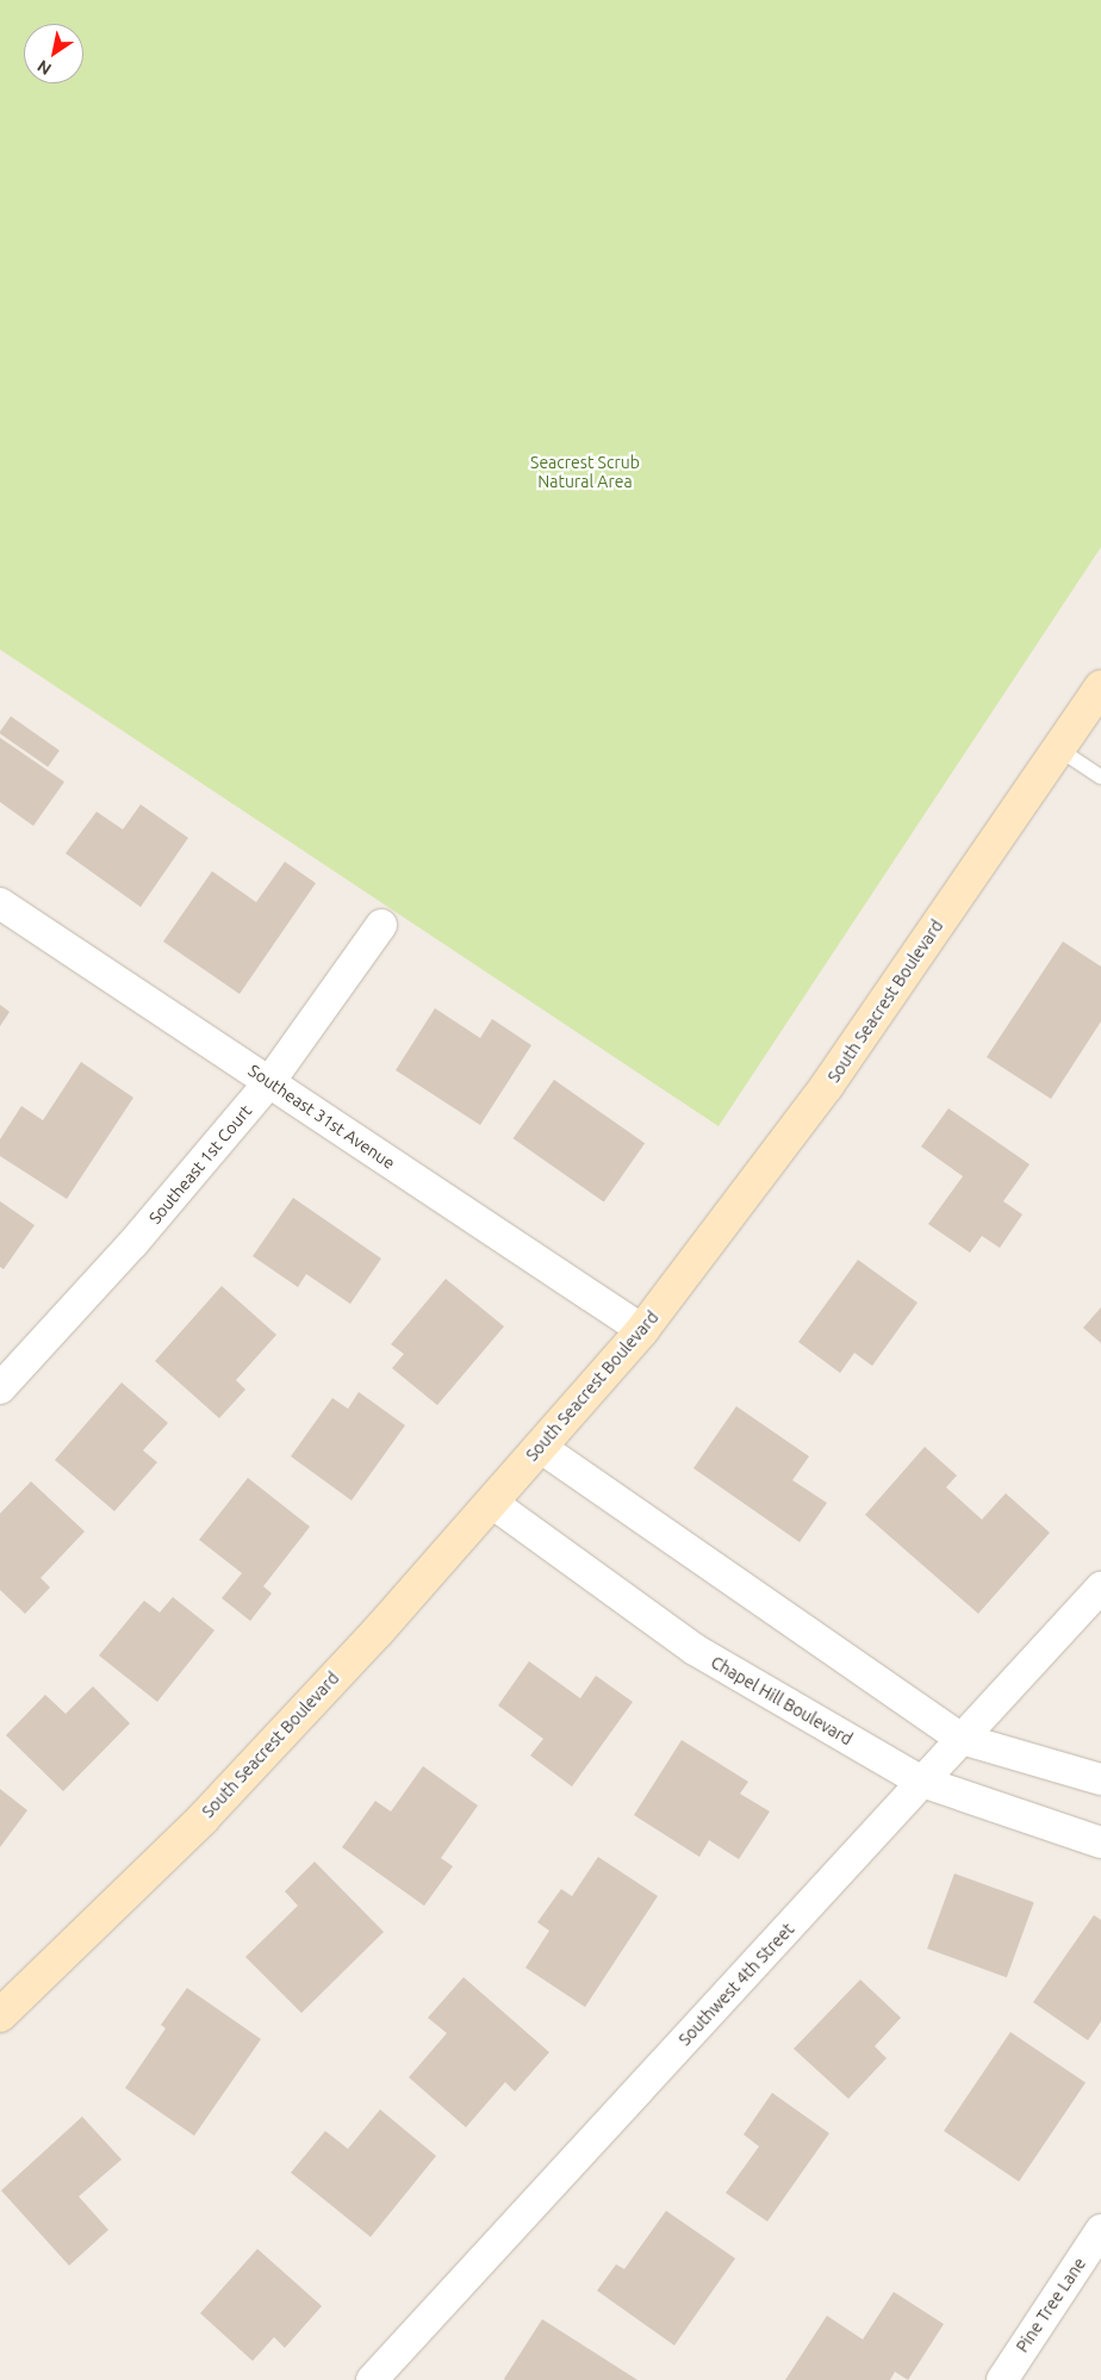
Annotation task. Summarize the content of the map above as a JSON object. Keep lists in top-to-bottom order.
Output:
{
  "streets": {
    "street": [
      "South Seacrest Boulevard",
      "Southeast 31st Avenue",
      "Southeast 1st Court",
      "Chapel Hill Boulevard",
      "Southwest 4th Street",
      "Pine Tree Lane"
    ]
  },
  "crossings": [
    ["South Seacrest Boulevard", "Southeast 31st Avenue"],
    ["South Seacrest Boulevard", "Chapel Hill Boulevard"],
    ["Southeast 31st Avenue", "Southeast 1st Court"],
    ["Chapel Hill Boulevard", "Southwest 4th Street"]
  ],
  "parks": ["Seacrest Scrub Natural Area"],
  "north": "bottom left"
}
